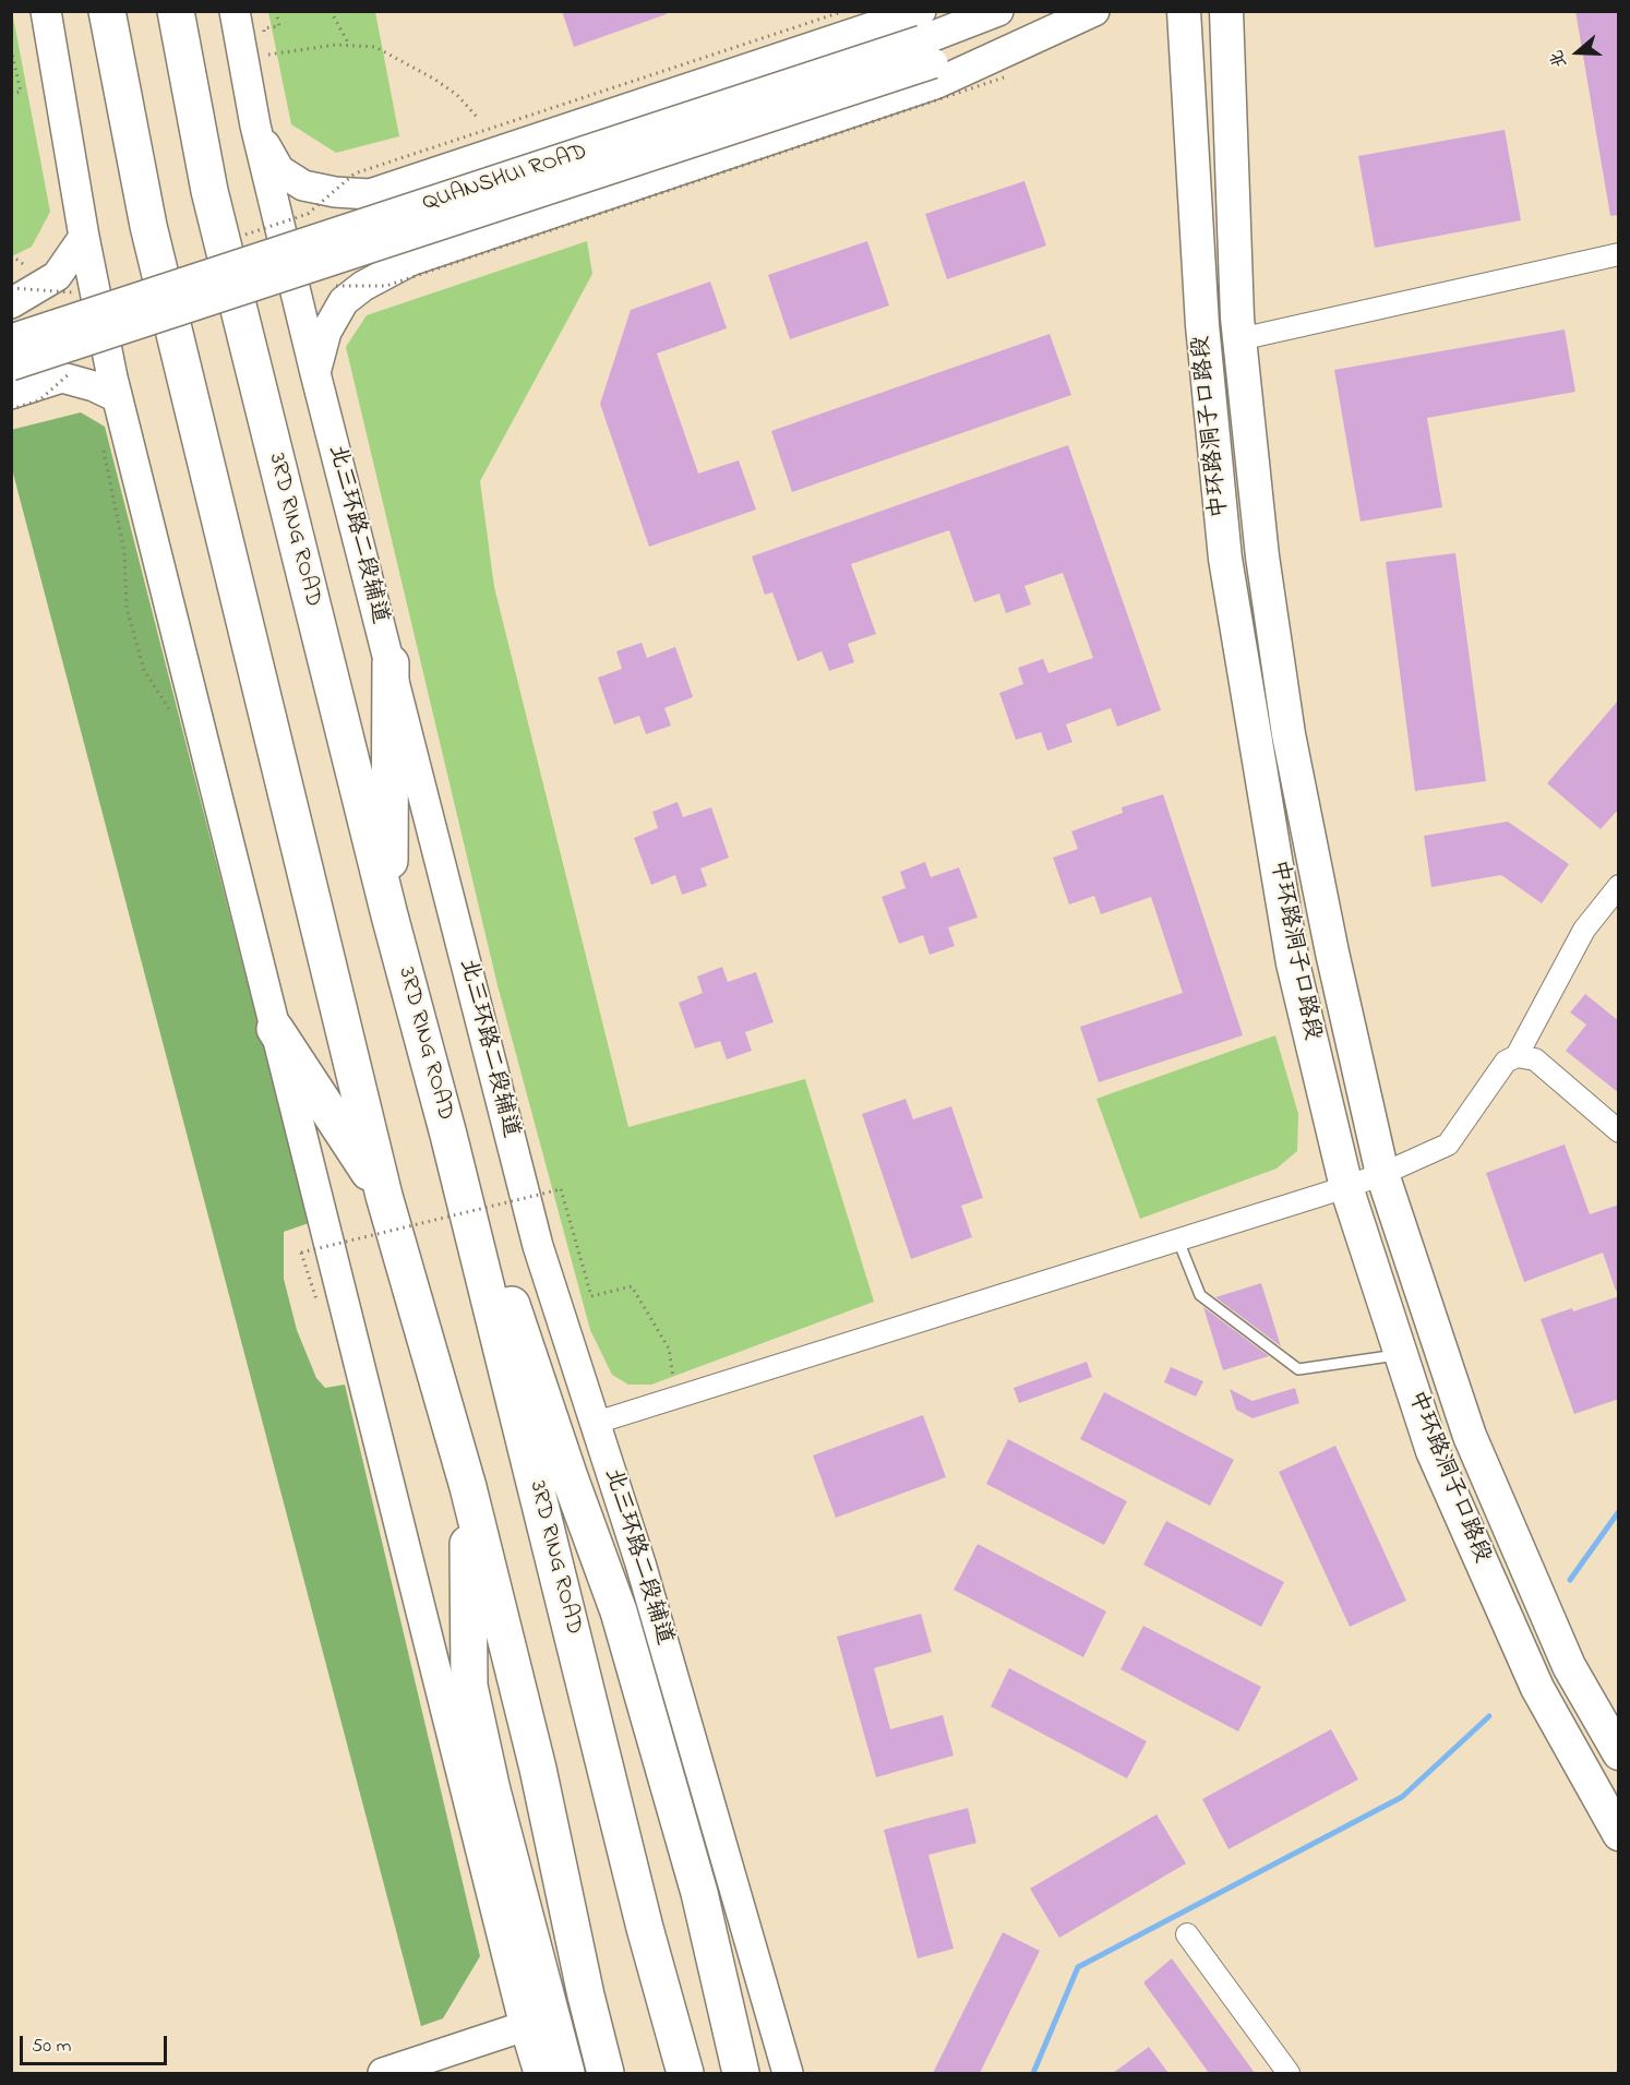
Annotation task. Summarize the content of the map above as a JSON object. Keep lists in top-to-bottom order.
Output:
{
  "streets": {
    "highway": ["3RD RING ROAD"],
    "main road": ["QUANSHUI ROAD", "中环路洞子口路段", "北三环路二段辅道"]
  },
  "scale_bar": "50 m",
  "north": "left"
}
